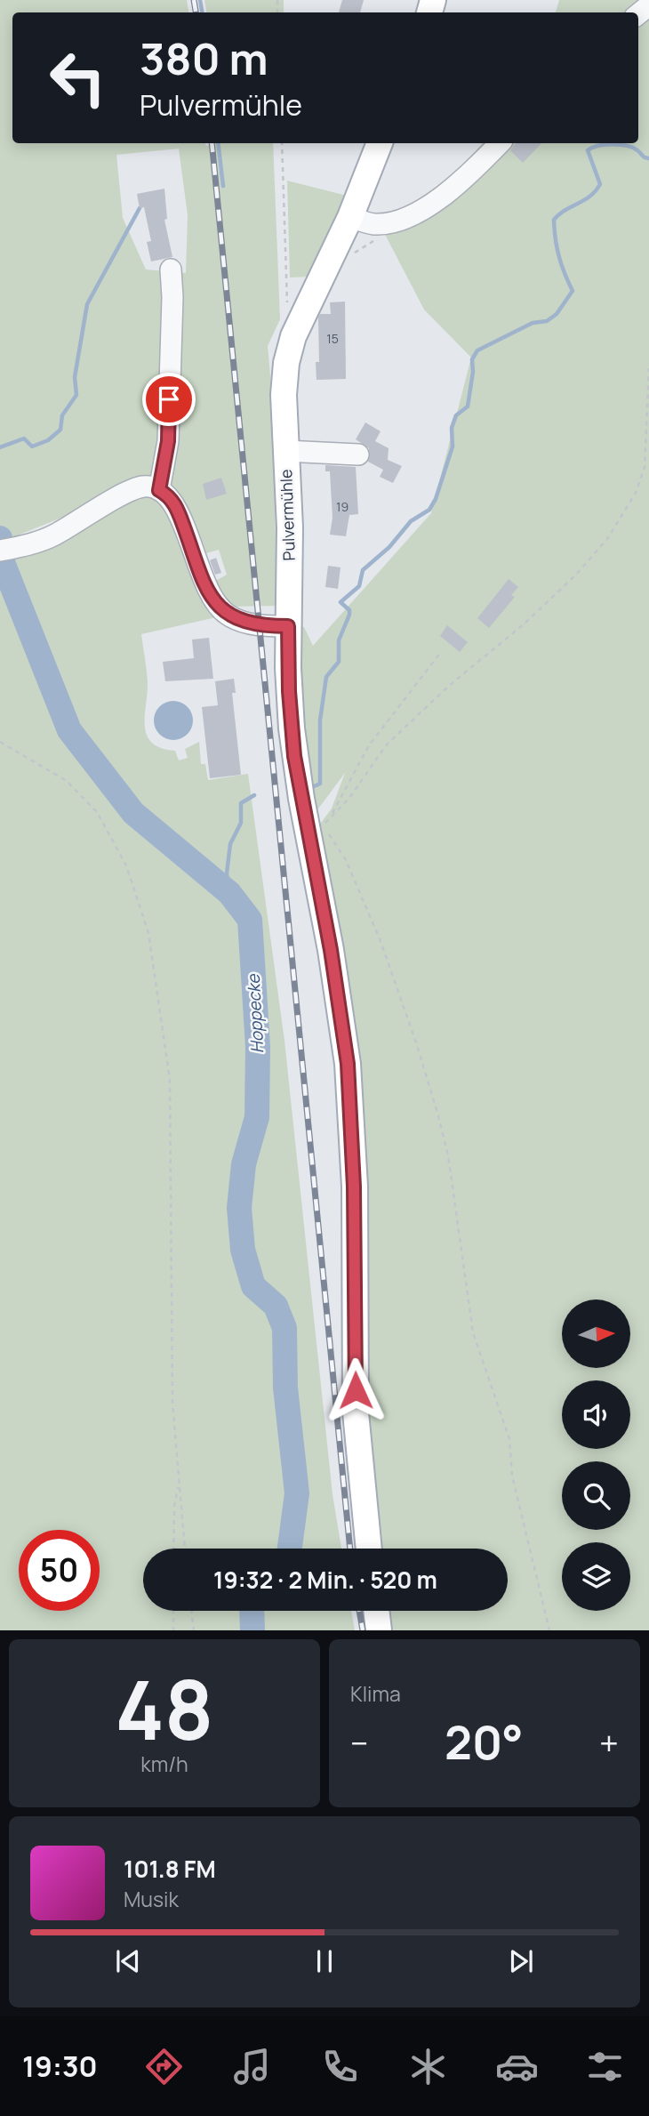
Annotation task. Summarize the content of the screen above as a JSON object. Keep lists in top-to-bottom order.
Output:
{
  "streets": {
    "main road": ["Pulvermühle"]
  },
  "water": ["Hoppecke"],
  "house_numbers": ["15", "19"],
  "north": "right",
  "page": {
    "turn": ["380 m", "Pulvermühle"],
    "limit": "50",
    "trip": "19:32 · 2 Min. · 520 m",
    "tile": [
      ["48", "km/h"],
      "Klima"
    ],
    "heat": ["−", "20°", "+"],
    "song": ["101.8 FM", "Musik"],
    "tabs": "19:30"
  }
}
